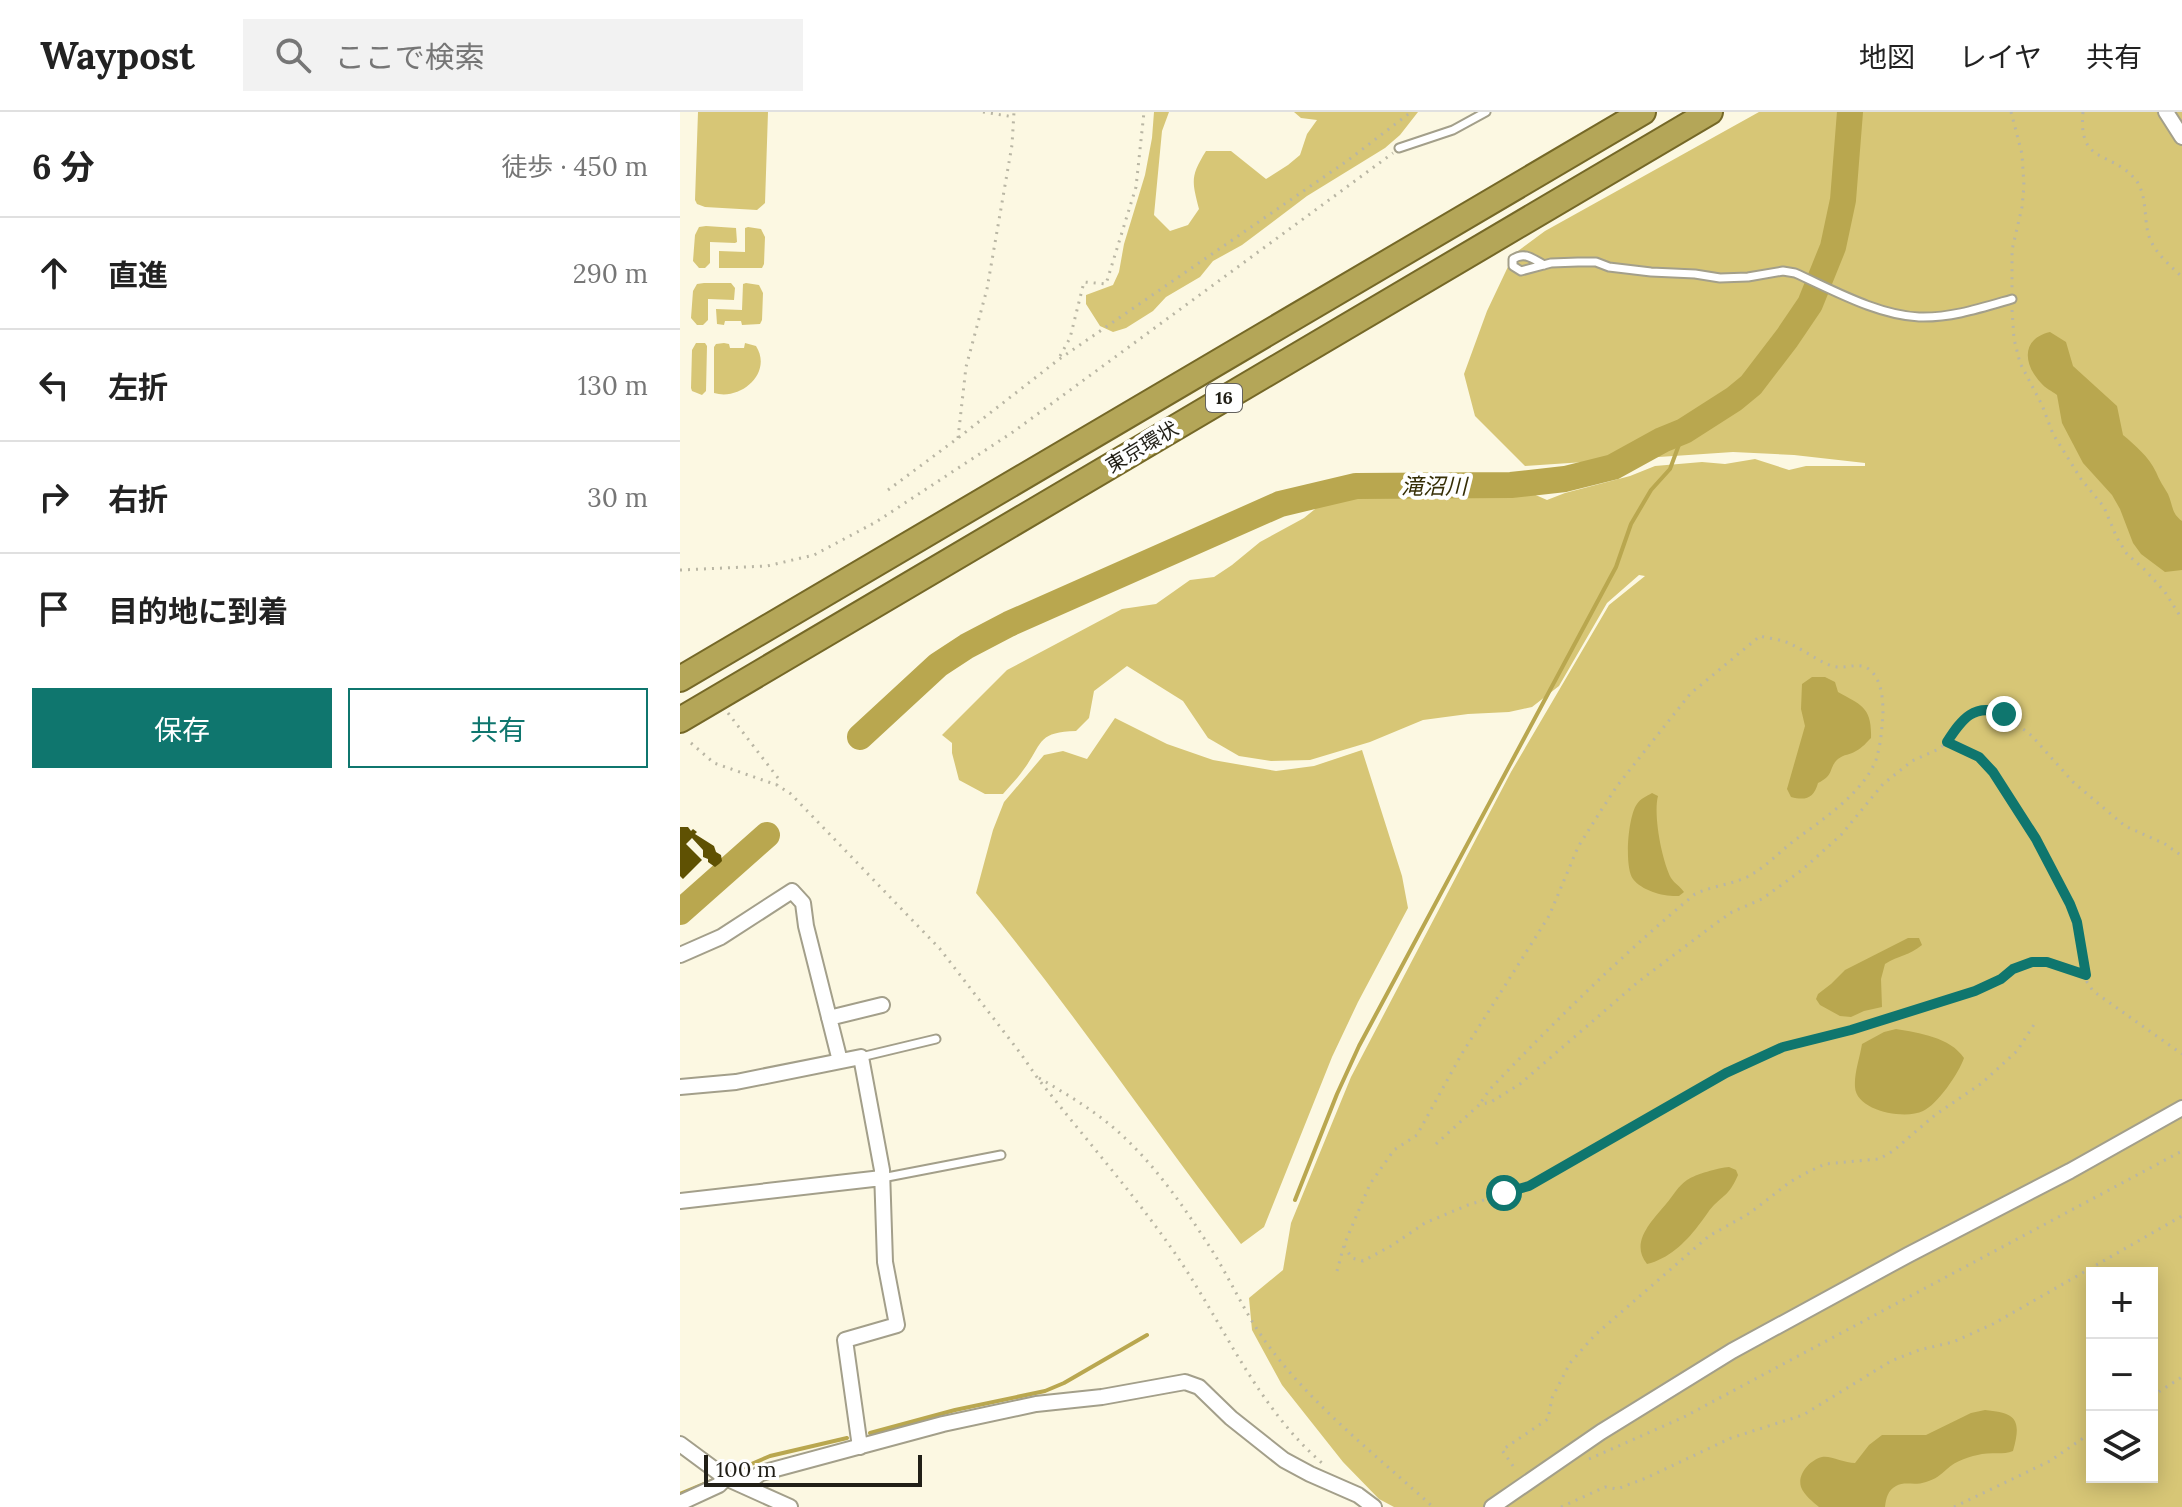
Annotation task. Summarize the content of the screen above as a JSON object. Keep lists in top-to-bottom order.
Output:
{
  "streets": {
    "highway": ["16", "東京環状"]
  },
  "water": ["滝沼川"],
  "scale_bar": "100 m",
  "page": {
    "header": "Waypost",
    "search": "ここで検索",
    "nav": ["地図", "レイヤ", "共有"],
    "heading": ["6 分", "徒歩 · 450 m"],
    "list": [
      ["直進", "290 m"],
      ["左折", "130 m"],
      ["右折", "30 m"],
      "目的地に到着"
    ],
    "buttons": ["保存", "共有"],
    "map_buttons": ["+", "−"],
    "scale": "100 m"
  }
}
